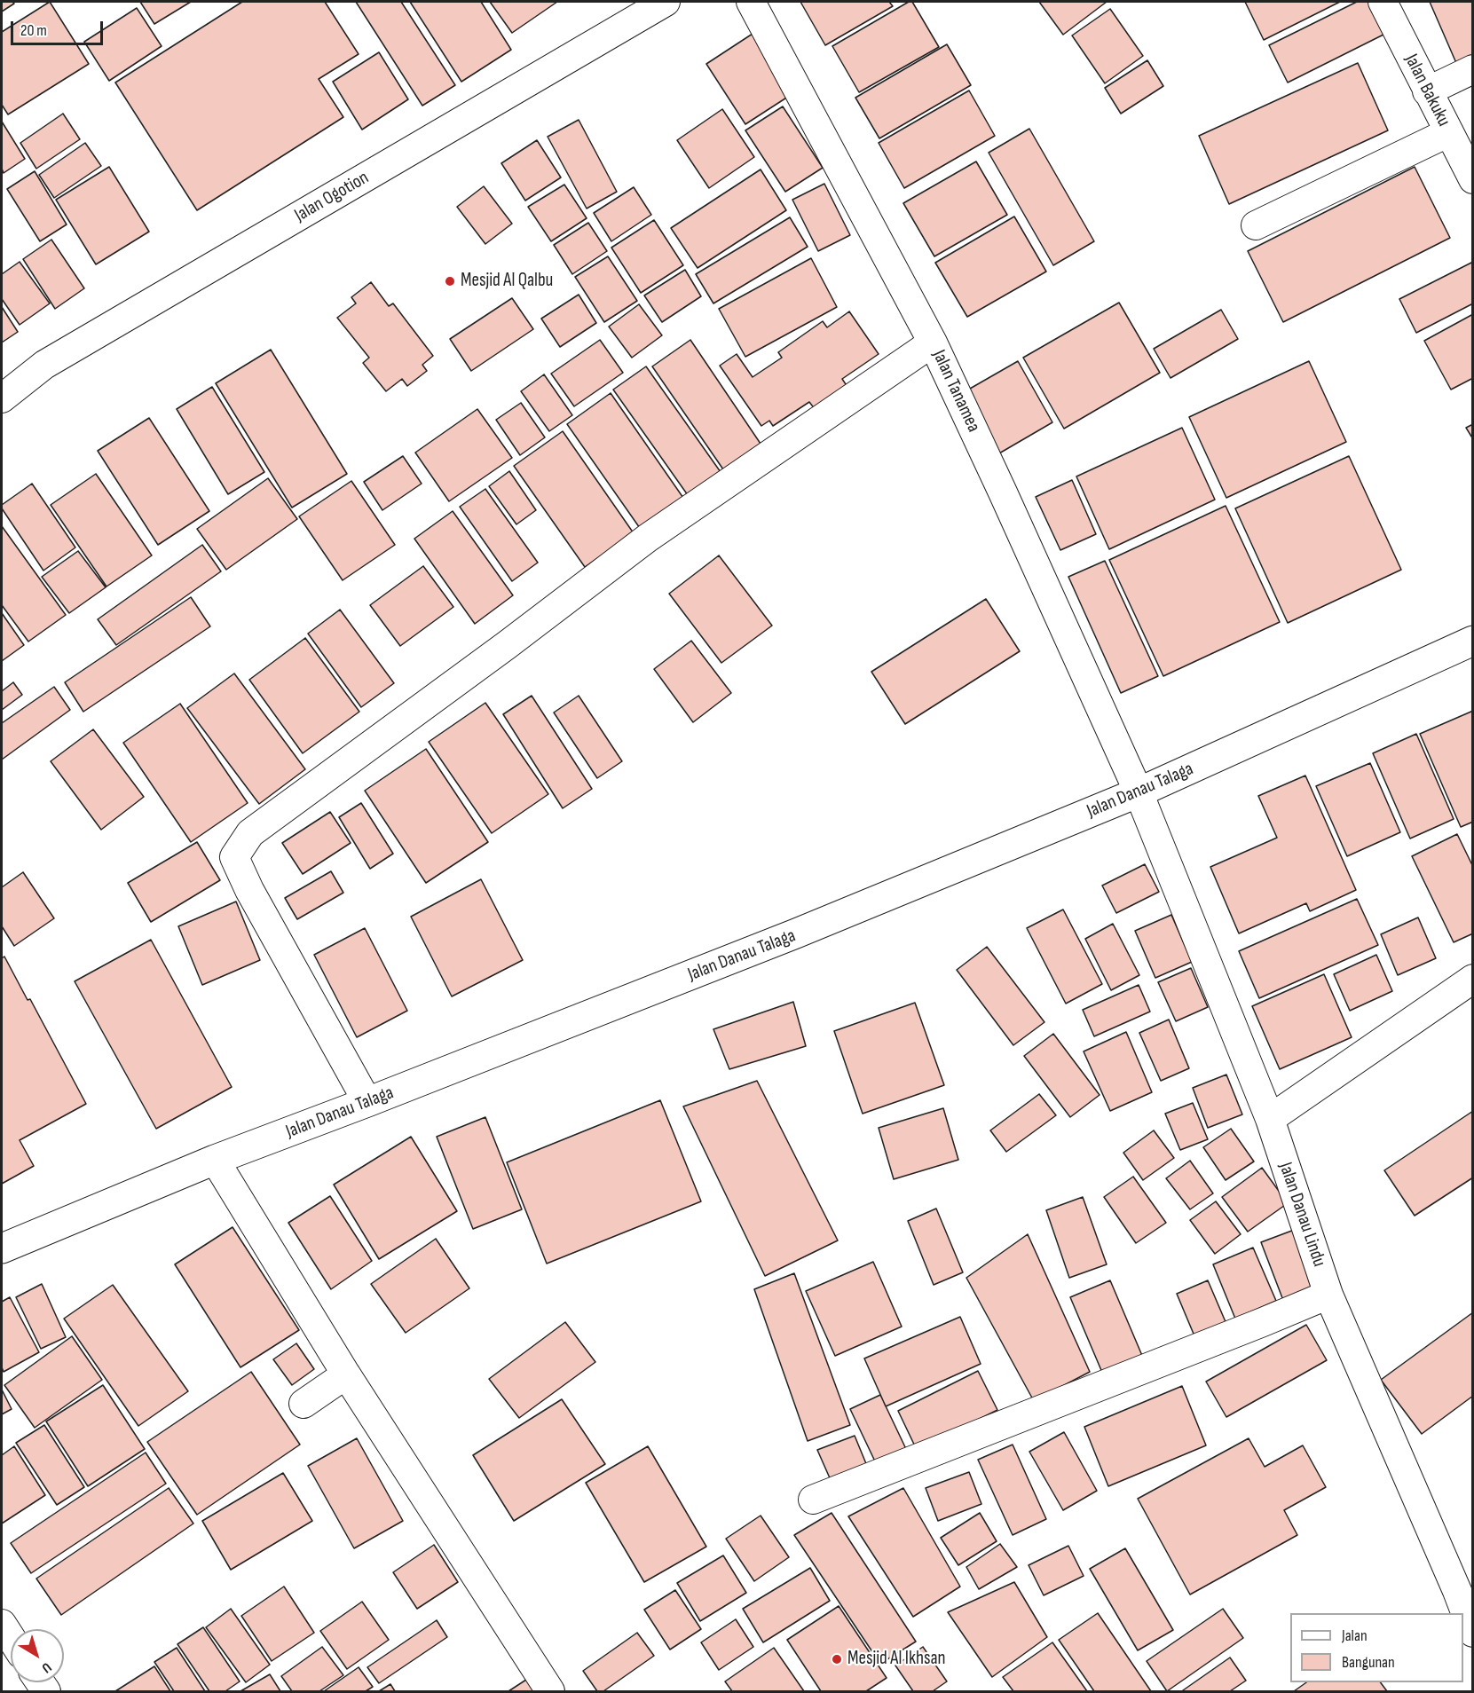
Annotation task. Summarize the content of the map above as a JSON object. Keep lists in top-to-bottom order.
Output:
{
  "streets": {
    "street": [
      "Jalan Bakuku",
      "Jalan Ogotion",
      "Jalan Tanamea",
      "Jalan Danau Talaga",
      "Jalan Danau Lindu"
    ]
  },
  "crossings": [
    ["Jalan Tanamea", "Jalan Danau Talaga"],
    ["Jalan Tanamea", "Jalan Danau Lindu"],
    ["Jalan Danau Talaga", "Jalan Danau Lindu"]
  ],
  "places": ["Mesjid Al Qalbu", "Mesjid Al Ikhsan"],
  "legend": ["Jalan", "Bangunan"],
  "scale_bar": "20 m",
  "north": "bottom right"
}
